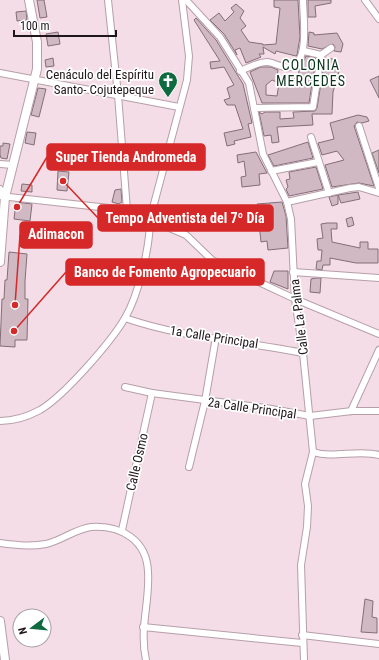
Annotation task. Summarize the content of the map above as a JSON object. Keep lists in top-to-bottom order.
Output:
{
  "streets": {
    "street": [
      "Calle La Palma",
      "1a Calle Principal",
      "2a Calle Principal",
      "Calle Osmo"
    ]
  },
  "crossings": [
    ["Calle La Palma", "1a Calle Principal"],
    ["Calle La Palma", "2a Calle Principal"],
    ["2a Calle Principal", "Calle Osmo"]
  ],
  "districts": ["COLONIA MERCEDES"],
  "places": {
    "church": ["Cenáculo del Espíritu Santo- Cojutepeque"],
    "other": [
      "Tempo Adventista del 7º Día",
      "Super Tienda Andromeda",
      "Adimacon",
      "Banco de Fomento Agropecuario"
    ]
  },
  "scale_bar": "100 m",
  "north": "left"
}
